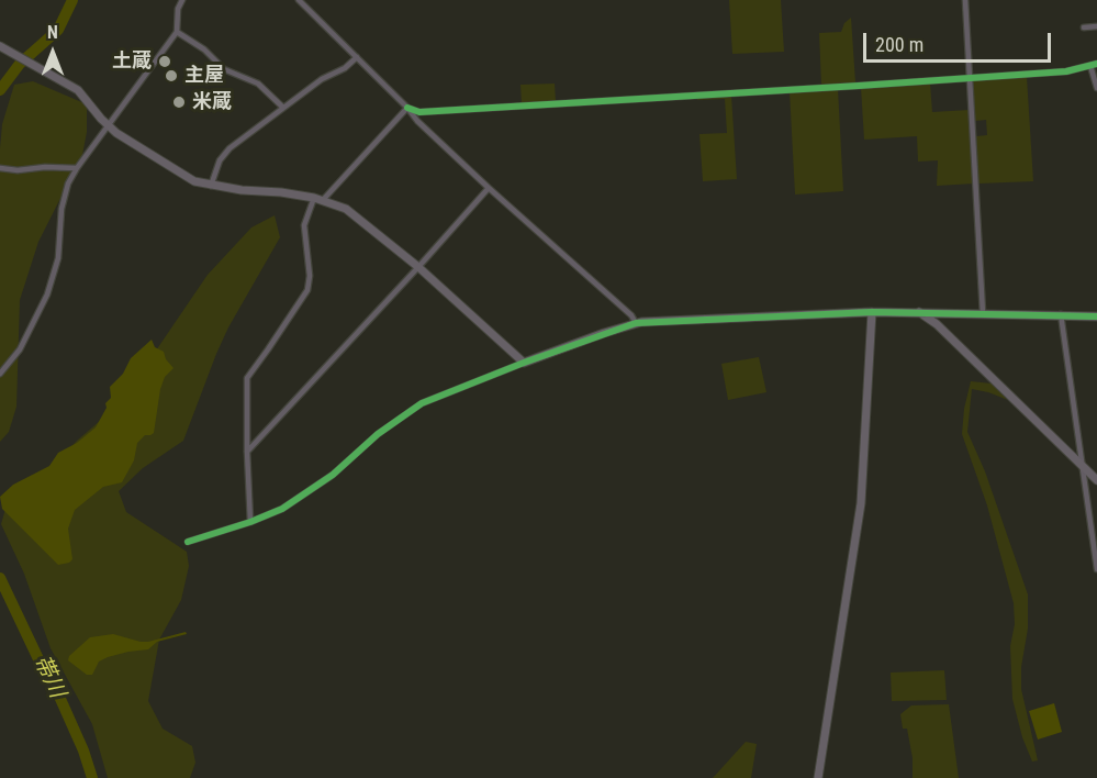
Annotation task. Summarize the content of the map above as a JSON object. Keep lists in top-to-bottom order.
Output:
{
  "water": ["帯川"],
  "places": ["土蔵", "主屋", "米蔵"],
  "scale_bar": "200 m",
  "north": "top"
}
